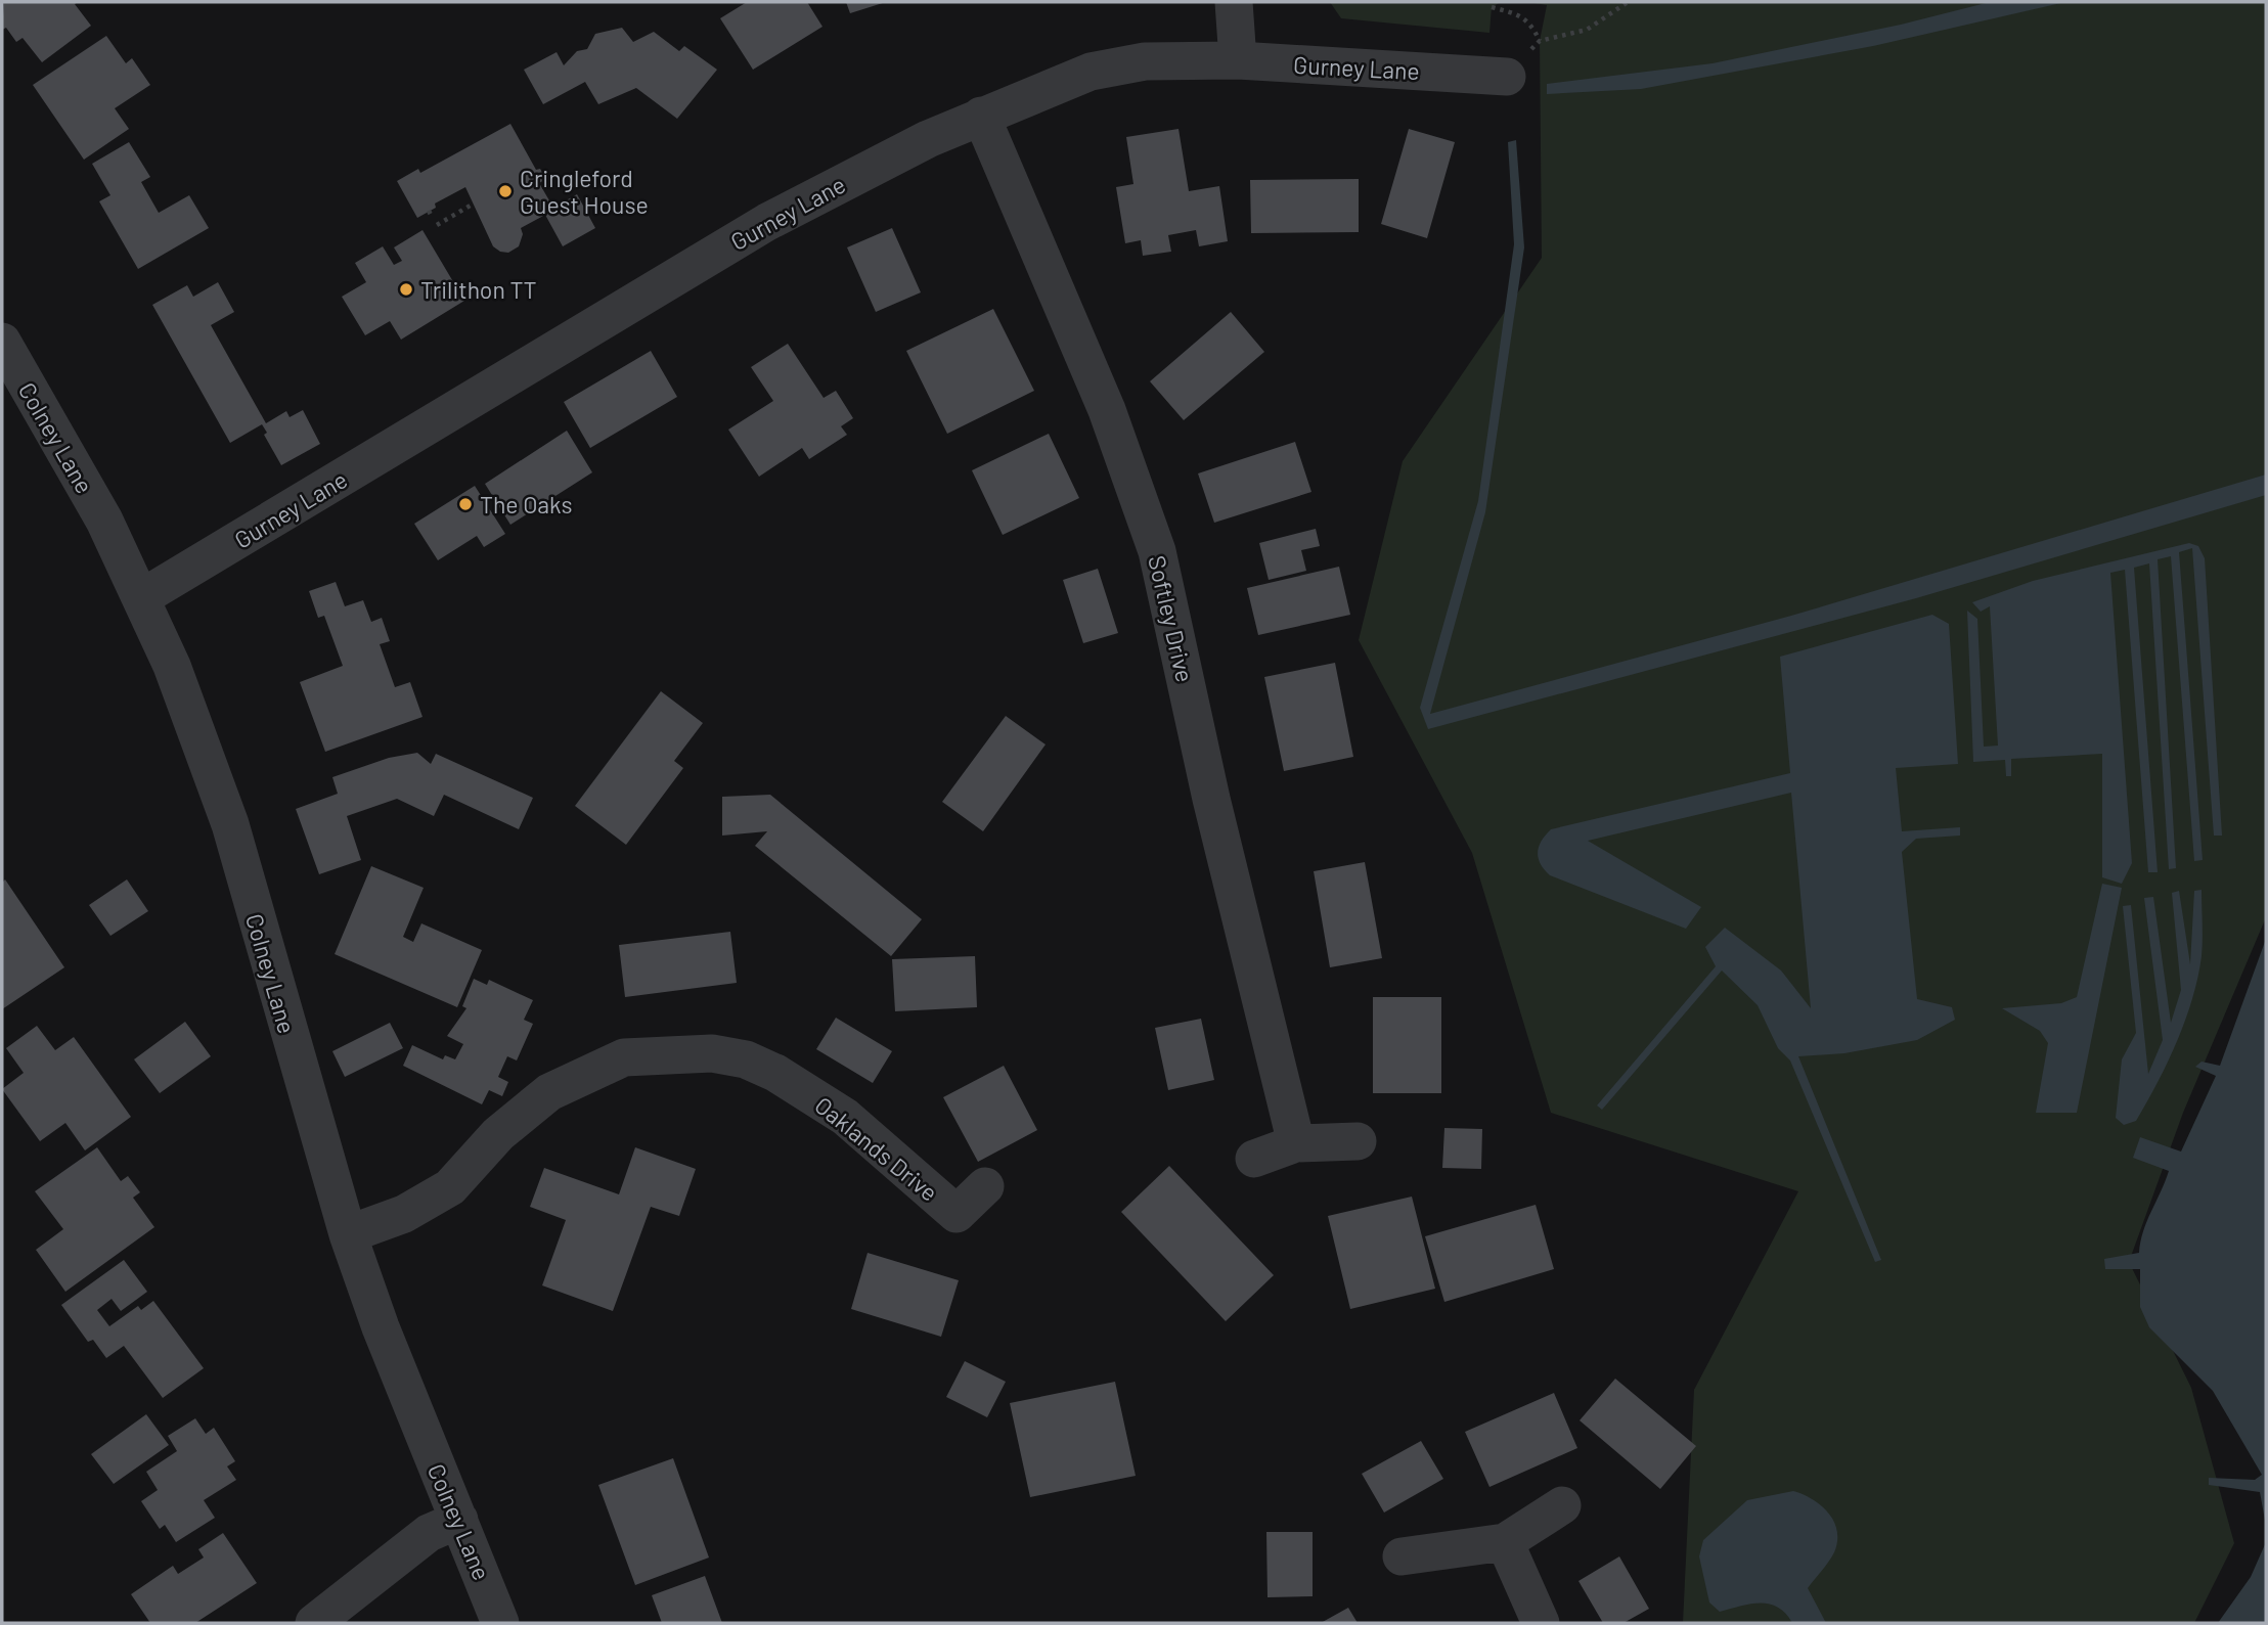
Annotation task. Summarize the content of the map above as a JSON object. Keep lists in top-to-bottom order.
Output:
{
  "streets": {
    "street": [
      "Gurney Lane",
      "Colney Lane",
      "Softley Drive",
      "Oaklands Drive"
    ]
  },
  "crossings": [
    ["Gurney Lane", "Colney Lane"],
    ["Gurney Lane", "Softley Drive"],
    ["Colney Lane", "Oaklands Drive"]
  ],
  "places": ["Cringleford Guest House", "Trilithon TT", "The Oaks"]
}
